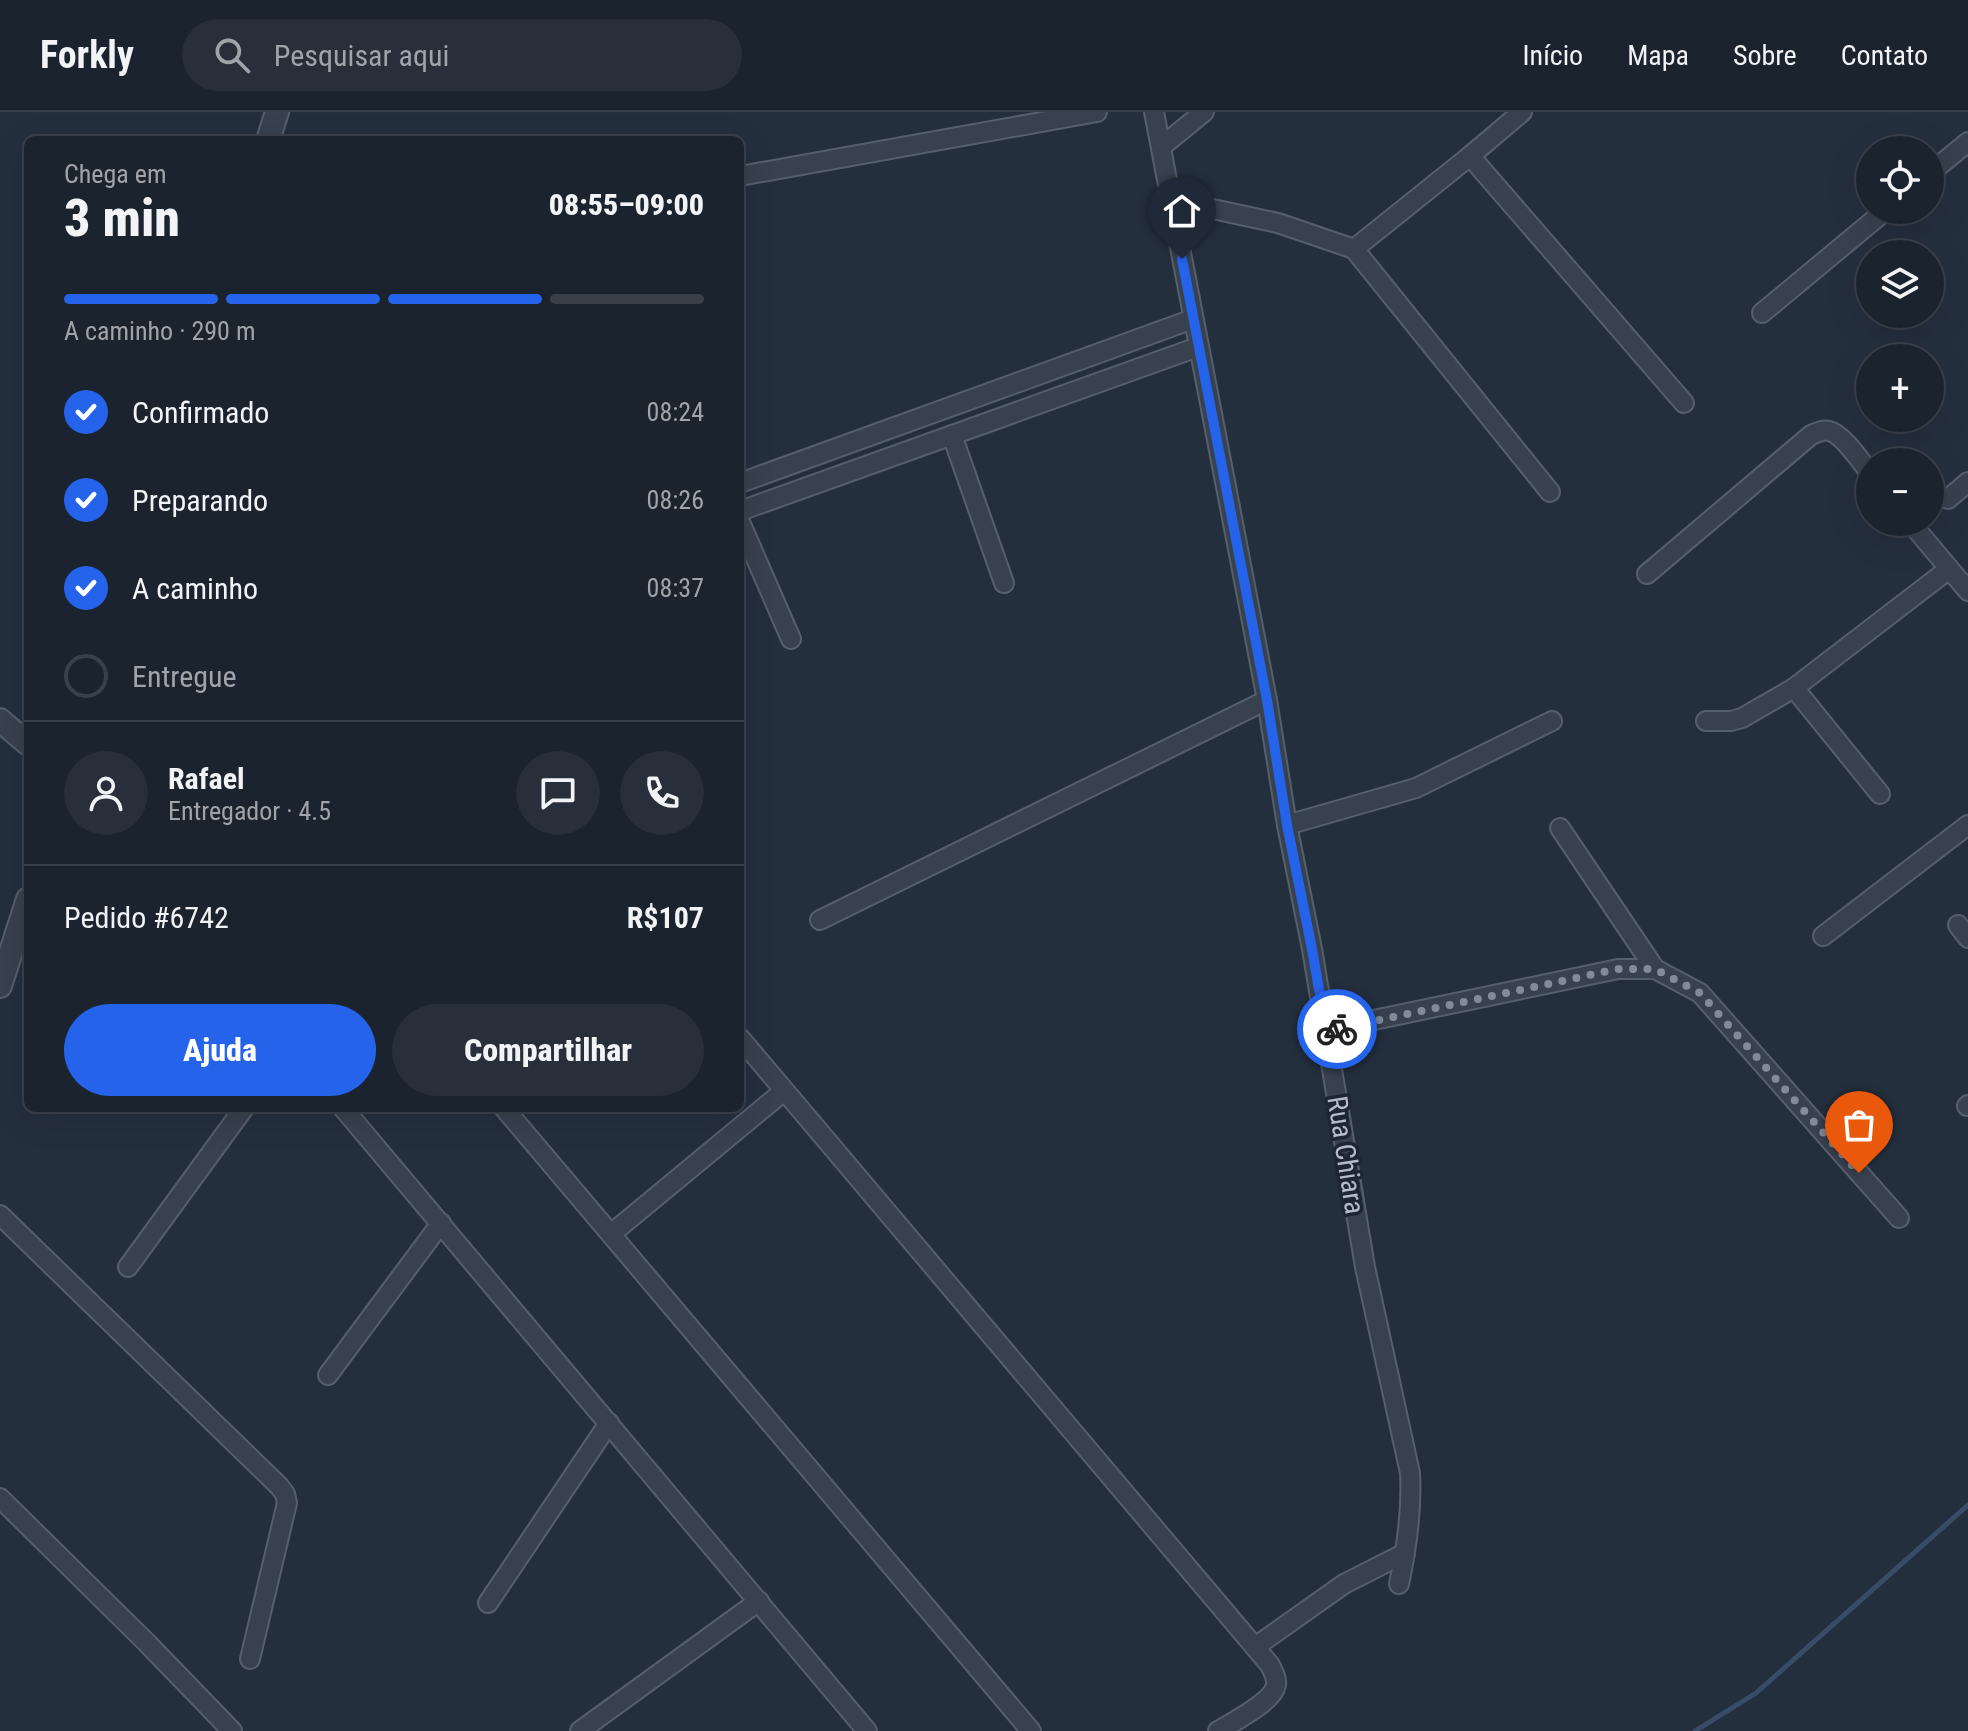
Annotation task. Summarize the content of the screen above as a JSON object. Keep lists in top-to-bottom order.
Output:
{
  "streets": {
    "street": ["Rua Chiara"]
  },
  "page": {
    "header": "Forkly",
    "search": "Pesquisar aqui",
    "nav": [
      "Início",
      "Mapa",
      "Sobre",
      "Contato"
    ],
    "map_buttons": ["+", "−"],
    "heading": ["3 min", "Chega em", "08:55–09:00"],
    "panel": [
      "Rafael",
      "Entregador · 4.5",
      "Pedido #6742",
      "R$107"
    ],
    "bar": "A caminho · 290 m",
    "list": [
      ["Confirmado", "08:24"],
      ["Preparando", "08:26"],
      ["A caminho", "08:37"],
      "Entregue"
    ],
    "buttons": ["Ajuda", "Compartilhar"]
  }
}
